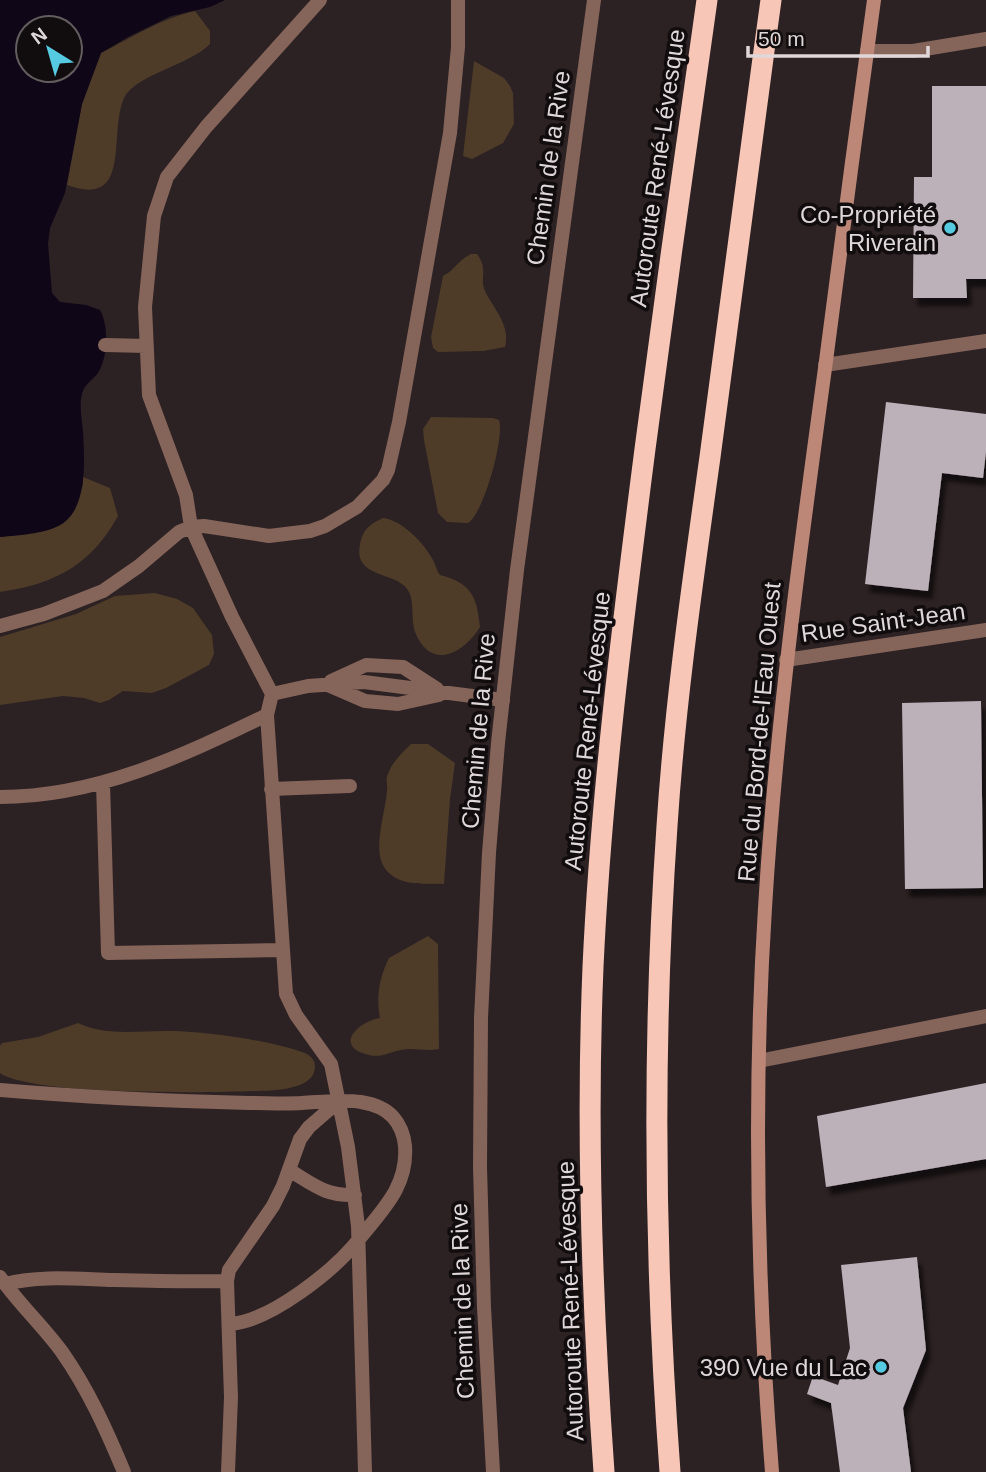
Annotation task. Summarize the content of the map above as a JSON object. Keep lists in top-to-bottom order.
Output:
{
  "streets": {
    "highway": ["Autoroute René-Lévesque"],
    "street": ["Chemin de la Rive", "Rue Saint-Jean", "Rue du Bord-de-l'Eau Ouest"]
  },
  "crossings": [
    ["Rue Saint-Jean", "Rue du Bord-de-l'Eau Ouest"]
  ],
  "places": ["Co-Propriété Riverain", "390 Vue du Lac"],
  "scale_bar": "50 m",
  "north": "top left"
}
